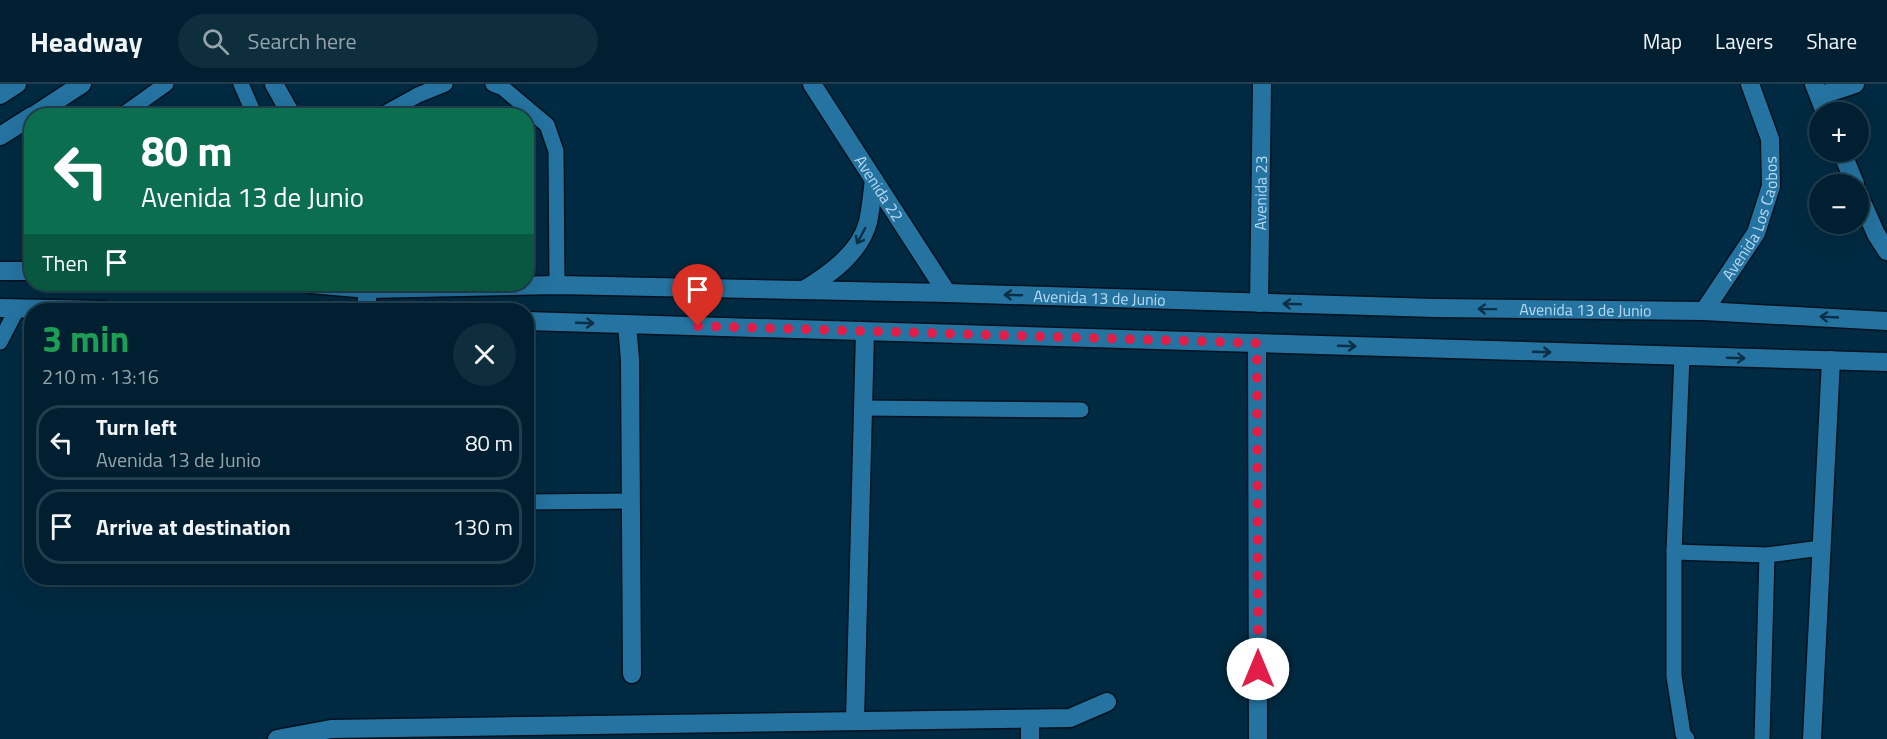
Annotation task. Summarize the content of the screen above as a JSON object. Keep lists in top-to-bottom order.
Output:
{
  "streets": {
    "street": [
      "Avenida 22",
      "Avenida 23",
      "Avenida Los Caobos",
      "Avenida 13 de Junio"
    ]
  },
  "crossings": [
    ["Avenida 22", "Avenida 13 de Junio"],
    ["Avenida 23", "Avenida 13 de Junio"],
    ["Avenida Los Caobos", "Avenida 13 de Junio"]
  ],
  "page": {
    "header": "Headway",
    "search": "Search here",
    "nav": ["Map", "Layers", "Share"],
    "map_buttons": ["+", "−"],
    "turn": ["80 m", "Avenida 13 de Junio"],
    "then": "Then",
    "heading": ["3 min", "210 m · 13:16"],
    "list": [
      {
        "name": "Turn left",
        "note": "Avenida 13 de Junio",
        "value": "80 m"
      },
      {
        "name": "Arrive at destination",
        "value": "130 m"
      }
    ]
  }
}
